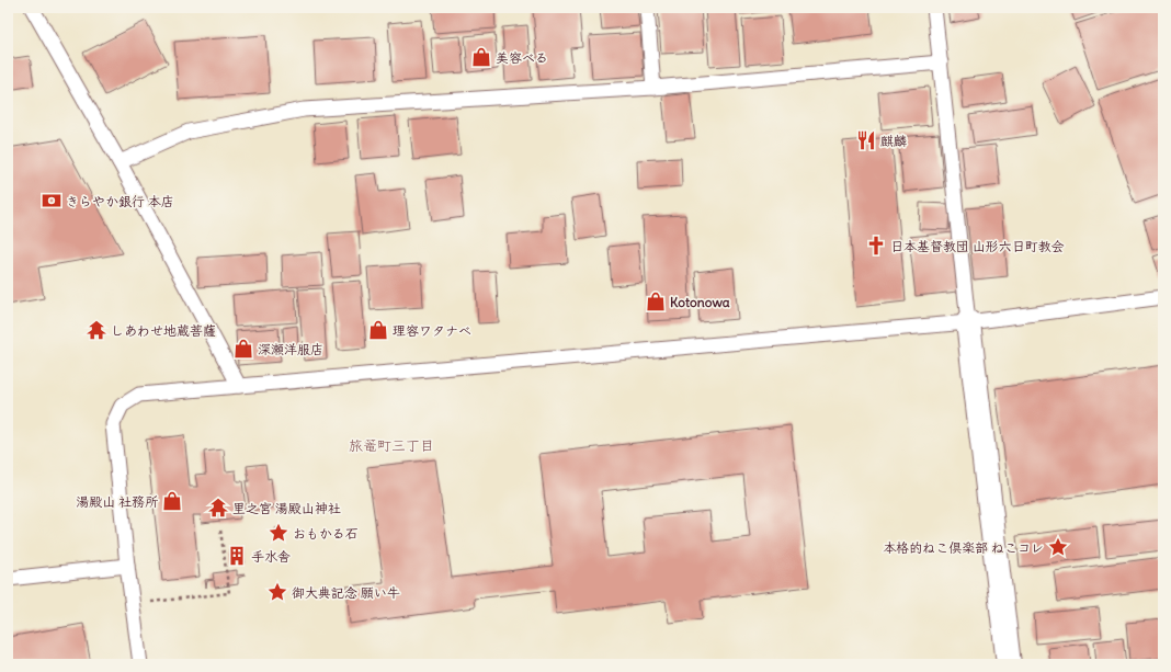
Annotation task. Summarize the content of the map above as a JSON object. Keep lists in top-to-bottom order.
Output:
{
  "districts": ["旅篭町三丁目"],
  "places": {
    "shop": [
      "美容べる",
      "Kotonowa",
      "理容ワタナベ",
      "深瀬洋服店",
      "湯殿山 社務所"
    ],
    "restaurant": ["麒麟"],
    "bank": ["きらやか銀行 本店"],
    "church": ["日本基督教団 山形六日町教会"],
    "temple": ["しあわせ地蔵菩薩", "里之宮 湯殿山神社"],
    "place": ["おもかる石", "本格的ねこ倶楽部 ねこコレ", "御大典記念 願い牛"],
    "building": ["手水舎"]
  }
}
